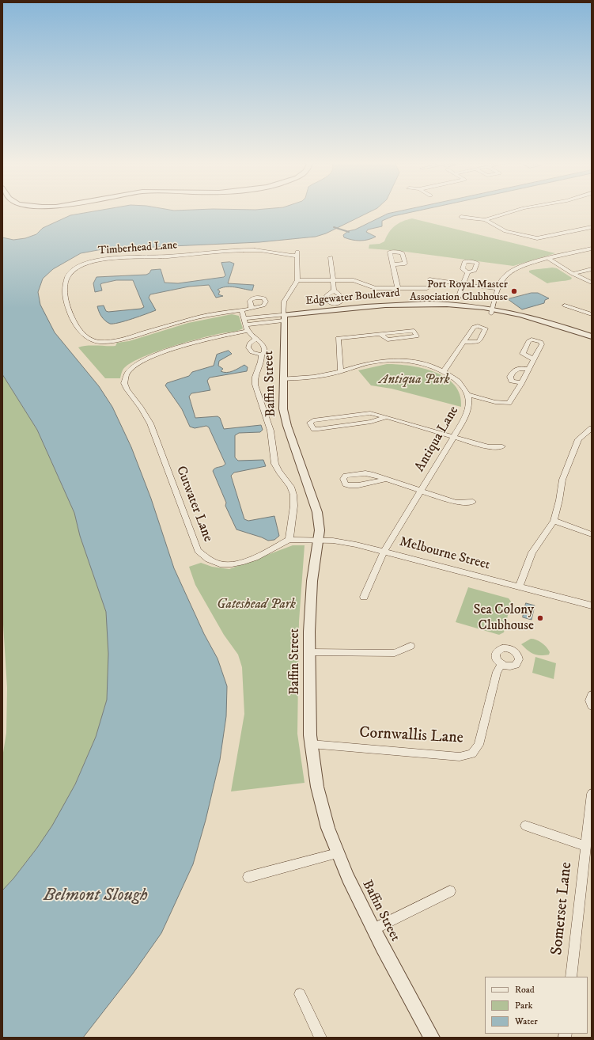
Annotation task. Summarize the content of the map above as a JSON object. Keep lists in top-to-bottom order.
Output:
{
  "streets": {
    "street": [
      "Timberhead Lane",
      "Edgewater Boulevard",
      "Baffin Street",
      "Antiqua Lane",
      "Cutwater Lane",
      "Melbourne Street",
      "Cornwallis Lane",
      "Somerset Lane"
    ]
  },
  "crossings": [
    ["Timberhead Lane", "Baffin Street"],
    ["Edgewater Boulevard", "Baffin Street"],
    ["Baffin Street", "Antiqua Lane"],
    ["Baffin Street", "Melbourne Street"],
    ["Baffin Street", "Cornwallis Lane"],
    ["Antiqua Lane", "Melbourne Street"],
    ["Cutwater Lane", "Melbourne Street"]
  ],
  "water": ["Belmont Slough"],
  "parks": ["Antiqua Park", "Gateshead Park"],
  "places": ["Port Royal Master Association Clubhouse", "Sea Colony Clubhouse"],
  "legend": ["Road", "Park", "Water"]
}
